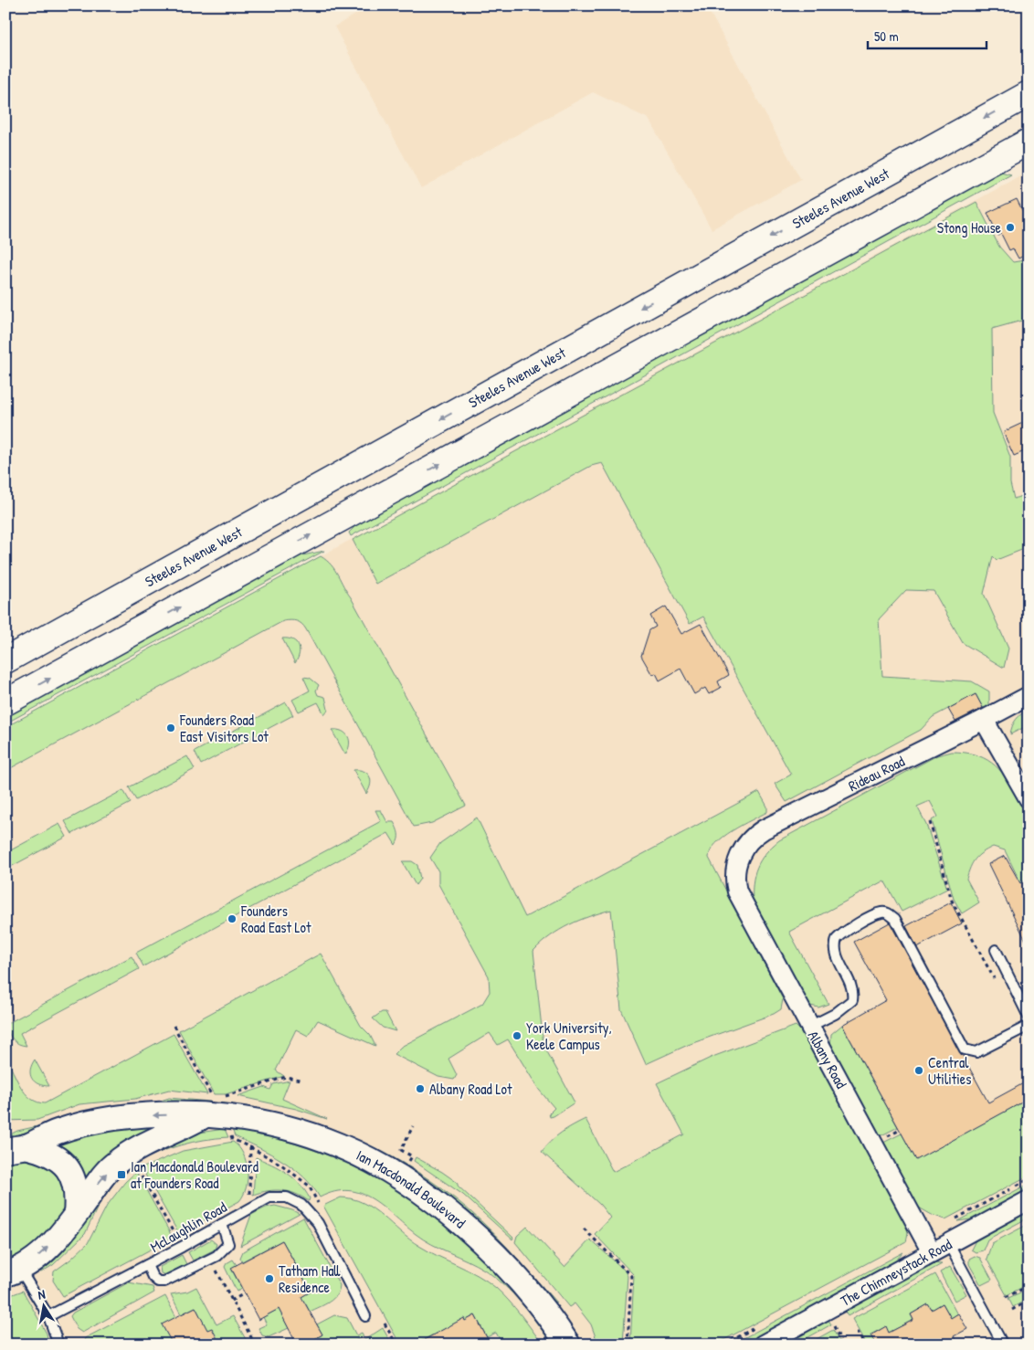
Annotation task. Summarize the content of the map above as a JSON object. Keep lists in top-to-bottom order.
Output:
{
  "streets": {
    "main road": ["Steeles Avenue West"],
    "street": [
      "Rideau Road",
      "Albany Road",
      "Ian Macdonald Boulevard",
      "The Chimneystack Road"
    ],
    "lane": ["McLaughlin Road"]
  },
  "crossings": [
    ["Rideau Road", "Albany Road"],
    ["Albany Road", "The Chimneystack Road"]
  ],
  "places": {
    "other": [
      "Stong House",
      "Founders Road East Visitors Lot",
      "Founders Road East Lot",
      "York University, Keele Campus",
      "Central Utilities",
      "Albany Road Lot",
      "Tatham Hall Residence"
    ],
    "transit": ["Ian Macdonald Boulevard at Founders Road"]
  },
  "scale_bar": "50 m",
  "north": "top"
}
